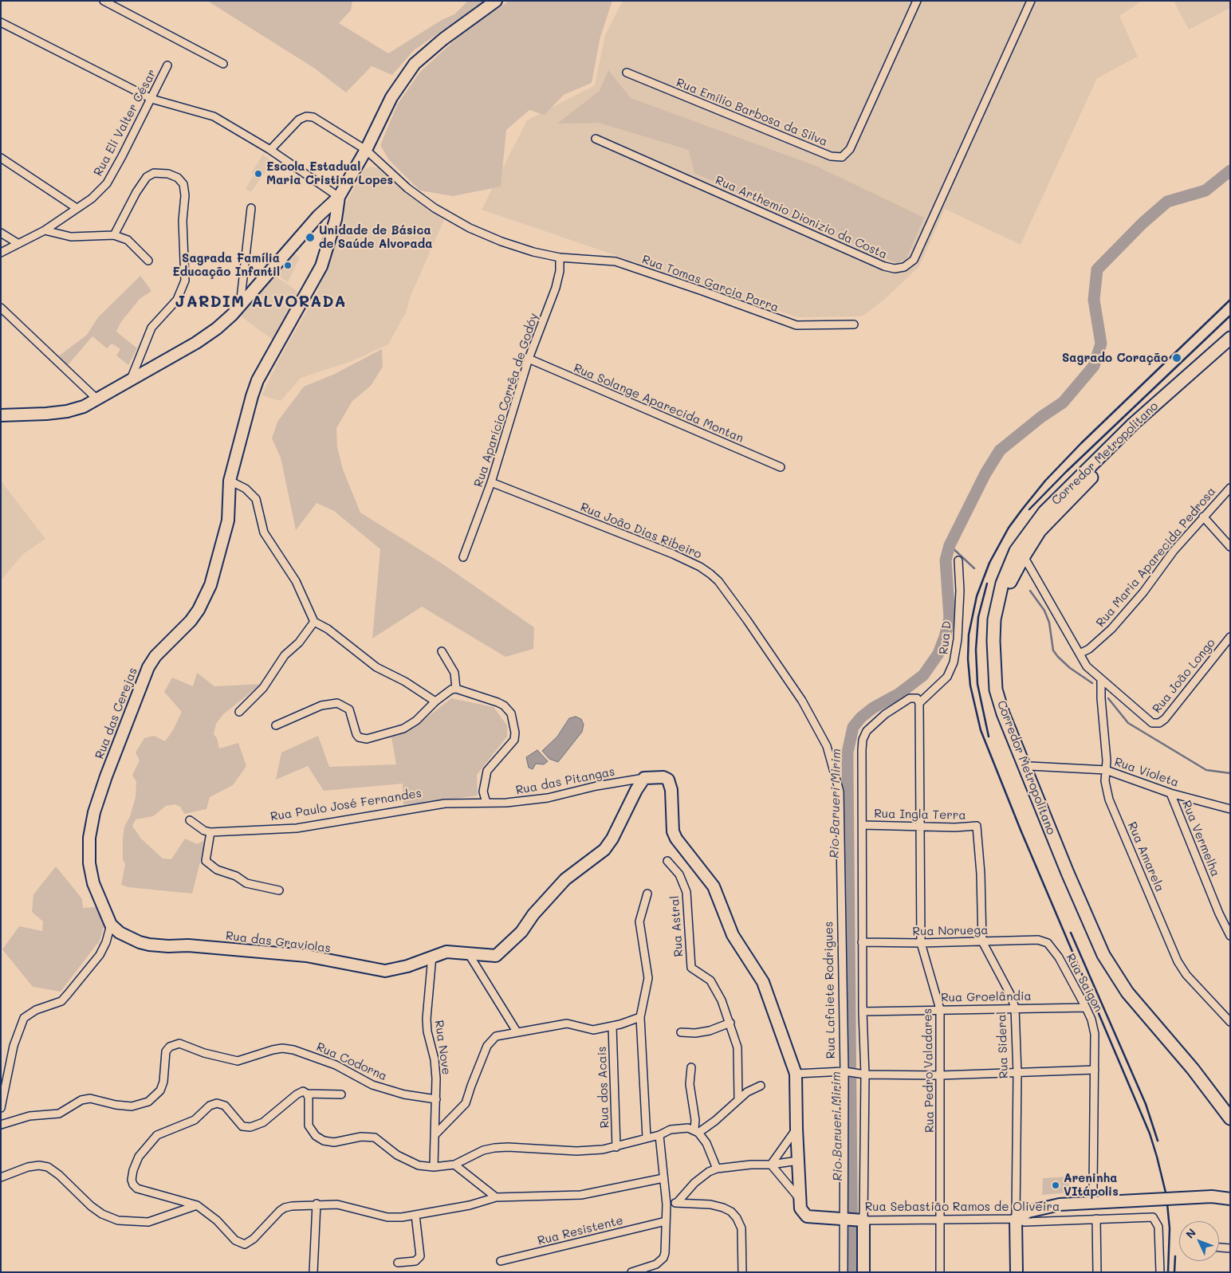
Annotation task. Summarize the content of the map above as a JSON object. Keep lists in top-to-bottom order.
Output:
{
  "streets": {
    "main road": [
      "Corredor Metropolitano",
      "Rua das Cerejas",
      "Rua das Graviolas",
      "Rua Lafaiete Rodrigues",
      "Rua Sideral"
    ],
    "street": [
      "Rua Emílio Barbosa da Silva",
      "Rua Eli Valter César",
      "Rua Arthemio Dionizio da Costa",
      "Rua Tomas Garcia Parra",
      "Rua Aparício Corrêa de Godóy",
      "Rua Solange Aparecida Montan",
      "Rua João Dias Ribeiro",
      "Rua Maria Aparecida Pedrosa",
      "Rua D",
      "Rua João Longo",
      "Rua Violeta",
      "Rua das Pitangas",
      "Rua Paulo José Fernandes",
      "Rua Ingla Terra",
      "Rua Vermelha",
      "Rua Amarela",
      "Rua Astral",
      "Rua Noruega",
      "Rua Saigon",
      "Rua Groelândia",
      "Rua Nove",
      "Rua Codorna",
      "Rua Pedro Valadares",
      "Rua dos Acais",
      "Rua Sebastião Ramos de Oliveira",
      "Rua Resistente"
    ]
  },
  "crossings": [
    ["Rua Tomas Garcia Parra", "Rua Aparício Corrêa de Godóy"],
    ["Rua Aparício Corrêa de Godóy", "Rua Solange Aparecida Montan"],
    ["Rua Aparício Corrêa de Godóy", "Rua João Dias Ribeiro"],
    ["Rua João Dias Ribeiro", "Rua Lafaiete Rodrigues"],
    ["Rua D", "Rua Pedro Valadares"],
    ["Rua João Longo", "Rua Amarela"],
    ["Rua das Cerejas", "Rua das Graviolas"],
    ["Rua Violeta", "Rua Vermelha"],
    ["Rua Violeta", "Rua Amarela"],
    ["Rua das Pitangas", "Rua Paulo José Fernandes"],
    ["Rua das Pitangas", "Rua das Graviolas"],
    ["Rua Ingla Terra", "Rua Sideral"],
    ["Rua Ingla Terra", "Rua Pedro Valadares"],
    ["Rua Noruega", "Rua Saigon"],
    ["Rua Noruega", "Rua Sideral"],
    ["Rua Noruega", "Rua Pedro Valadares"],
    ["Rua das Graviolas", "Rua Nove"],
    ["Rua Saigon", "Rua Groelândia"],
    ["Rua Lafaiete Rodrigues", "Rua Sebastião Ramos de Oliveira"],
    ["Rua Groelândia", "Rua Sideral"],
    ["Rua Groelândia", "Rua Pedro Valadares"],
    ["Rua Sideral", "Rua Sebastião Ramos de Oliveira"],
    ["Rua Nove", "Rua Codorna"],
    ["Rua Pedro Valadares", "Rua Sebastião Ramos de Oliveira"]
  ],
  "districts": ["JARDIM ALVORADA"],
  "water": ["Rio Barueri Mirim"],
  "places": [
    "Escola Estadual Maria Cristina Lopes",
    "Unidade de Básica de Saúde Alvorada",
    "Sagrada Família Educação Infantil",
    "Sagrado Coração",
    "Areninha VItápolis"
  ],
  "north": "top left"
}
